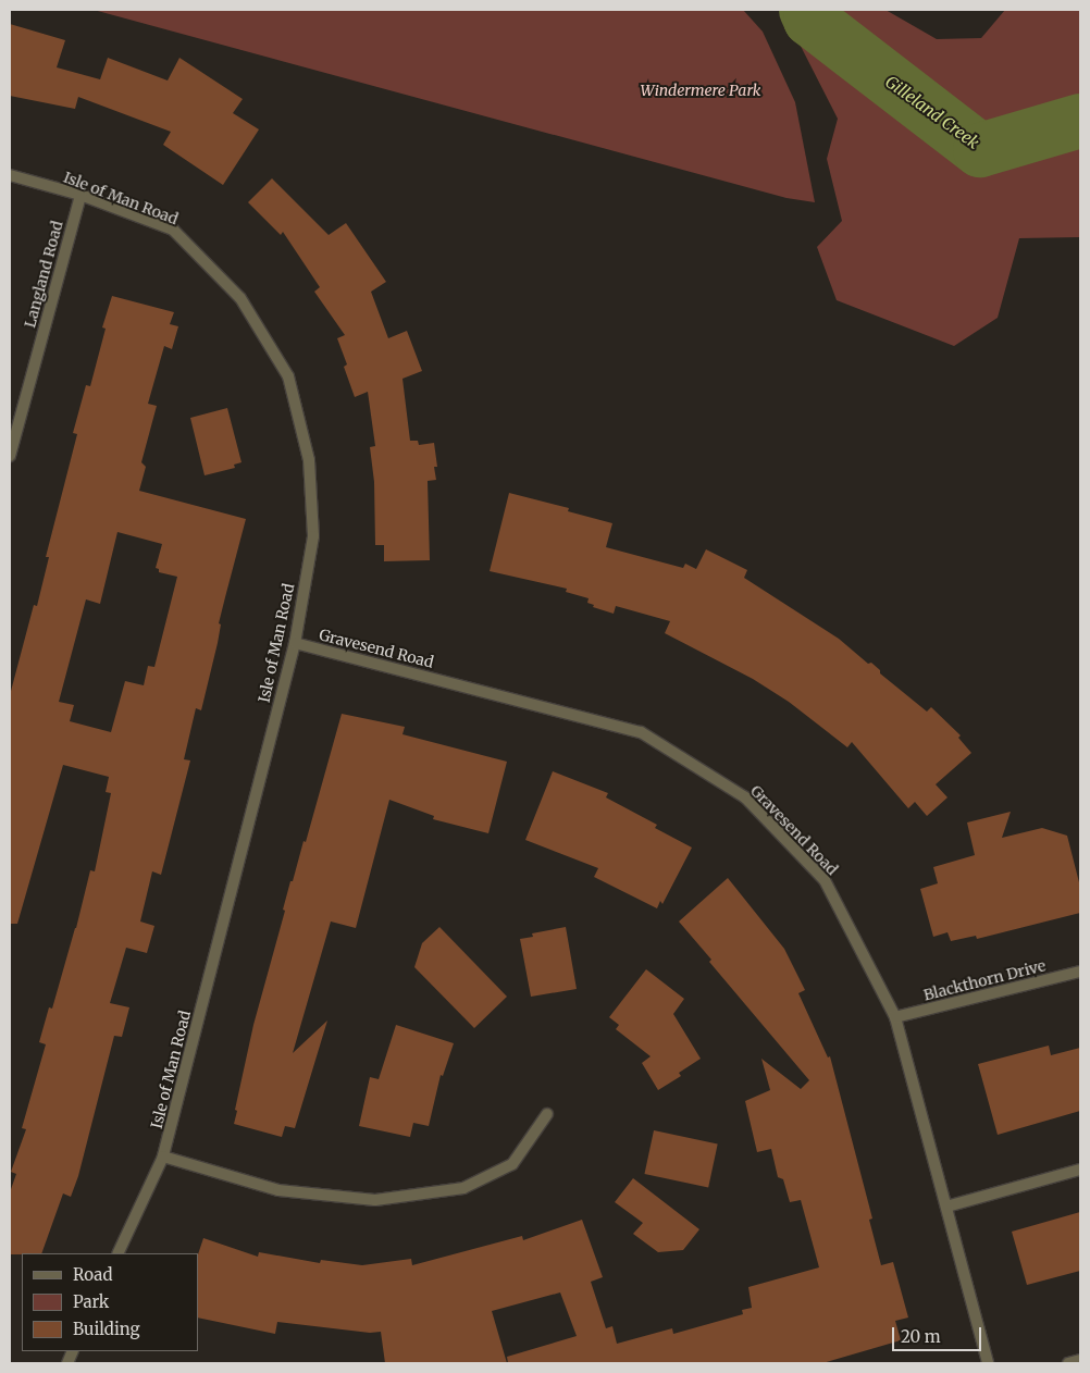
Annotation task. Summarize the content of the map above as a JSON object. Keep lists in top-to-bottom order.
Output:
{
  "streets": {
    "street": [
      "Isle of Man Road",
      "Langland Road",
      "Gravesend Road",
      "Blackthorn Drive"
    ]
  },
  "crossings": [
    ["Isle of Man Road", "Langland Road"],
    ["Isle of Man Road", "Gravesend Road"],
    ["Gravesend Road", "Blackthorn Drive"]
  ],
  "water": ["Gilleland Creek"],
  "parks": ["Windermere Park"],
  "legend": ["Road", "Park", "Building"],
  "scale_bar": "20 m"
}
